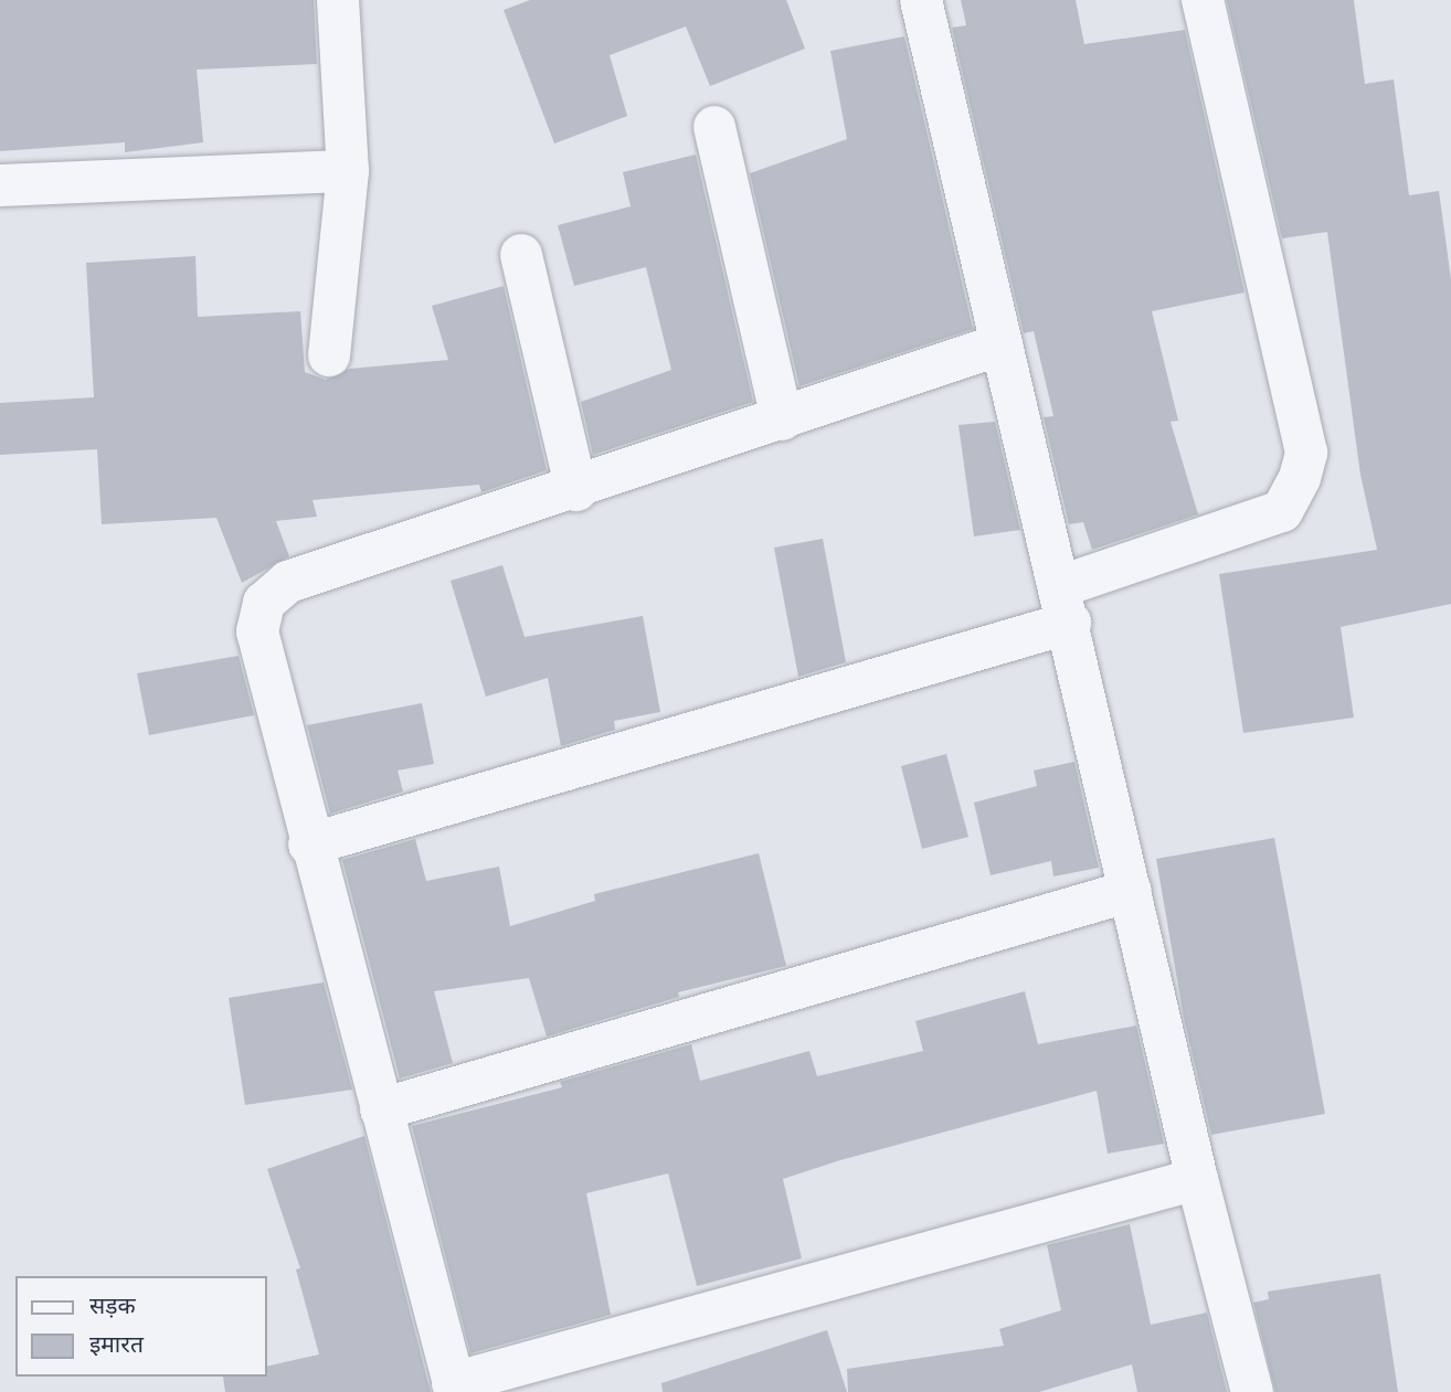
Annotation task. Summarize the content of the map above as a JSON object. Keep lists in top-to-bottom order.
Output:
{
  "legend": ["सड़क", "इमारत"]
}
